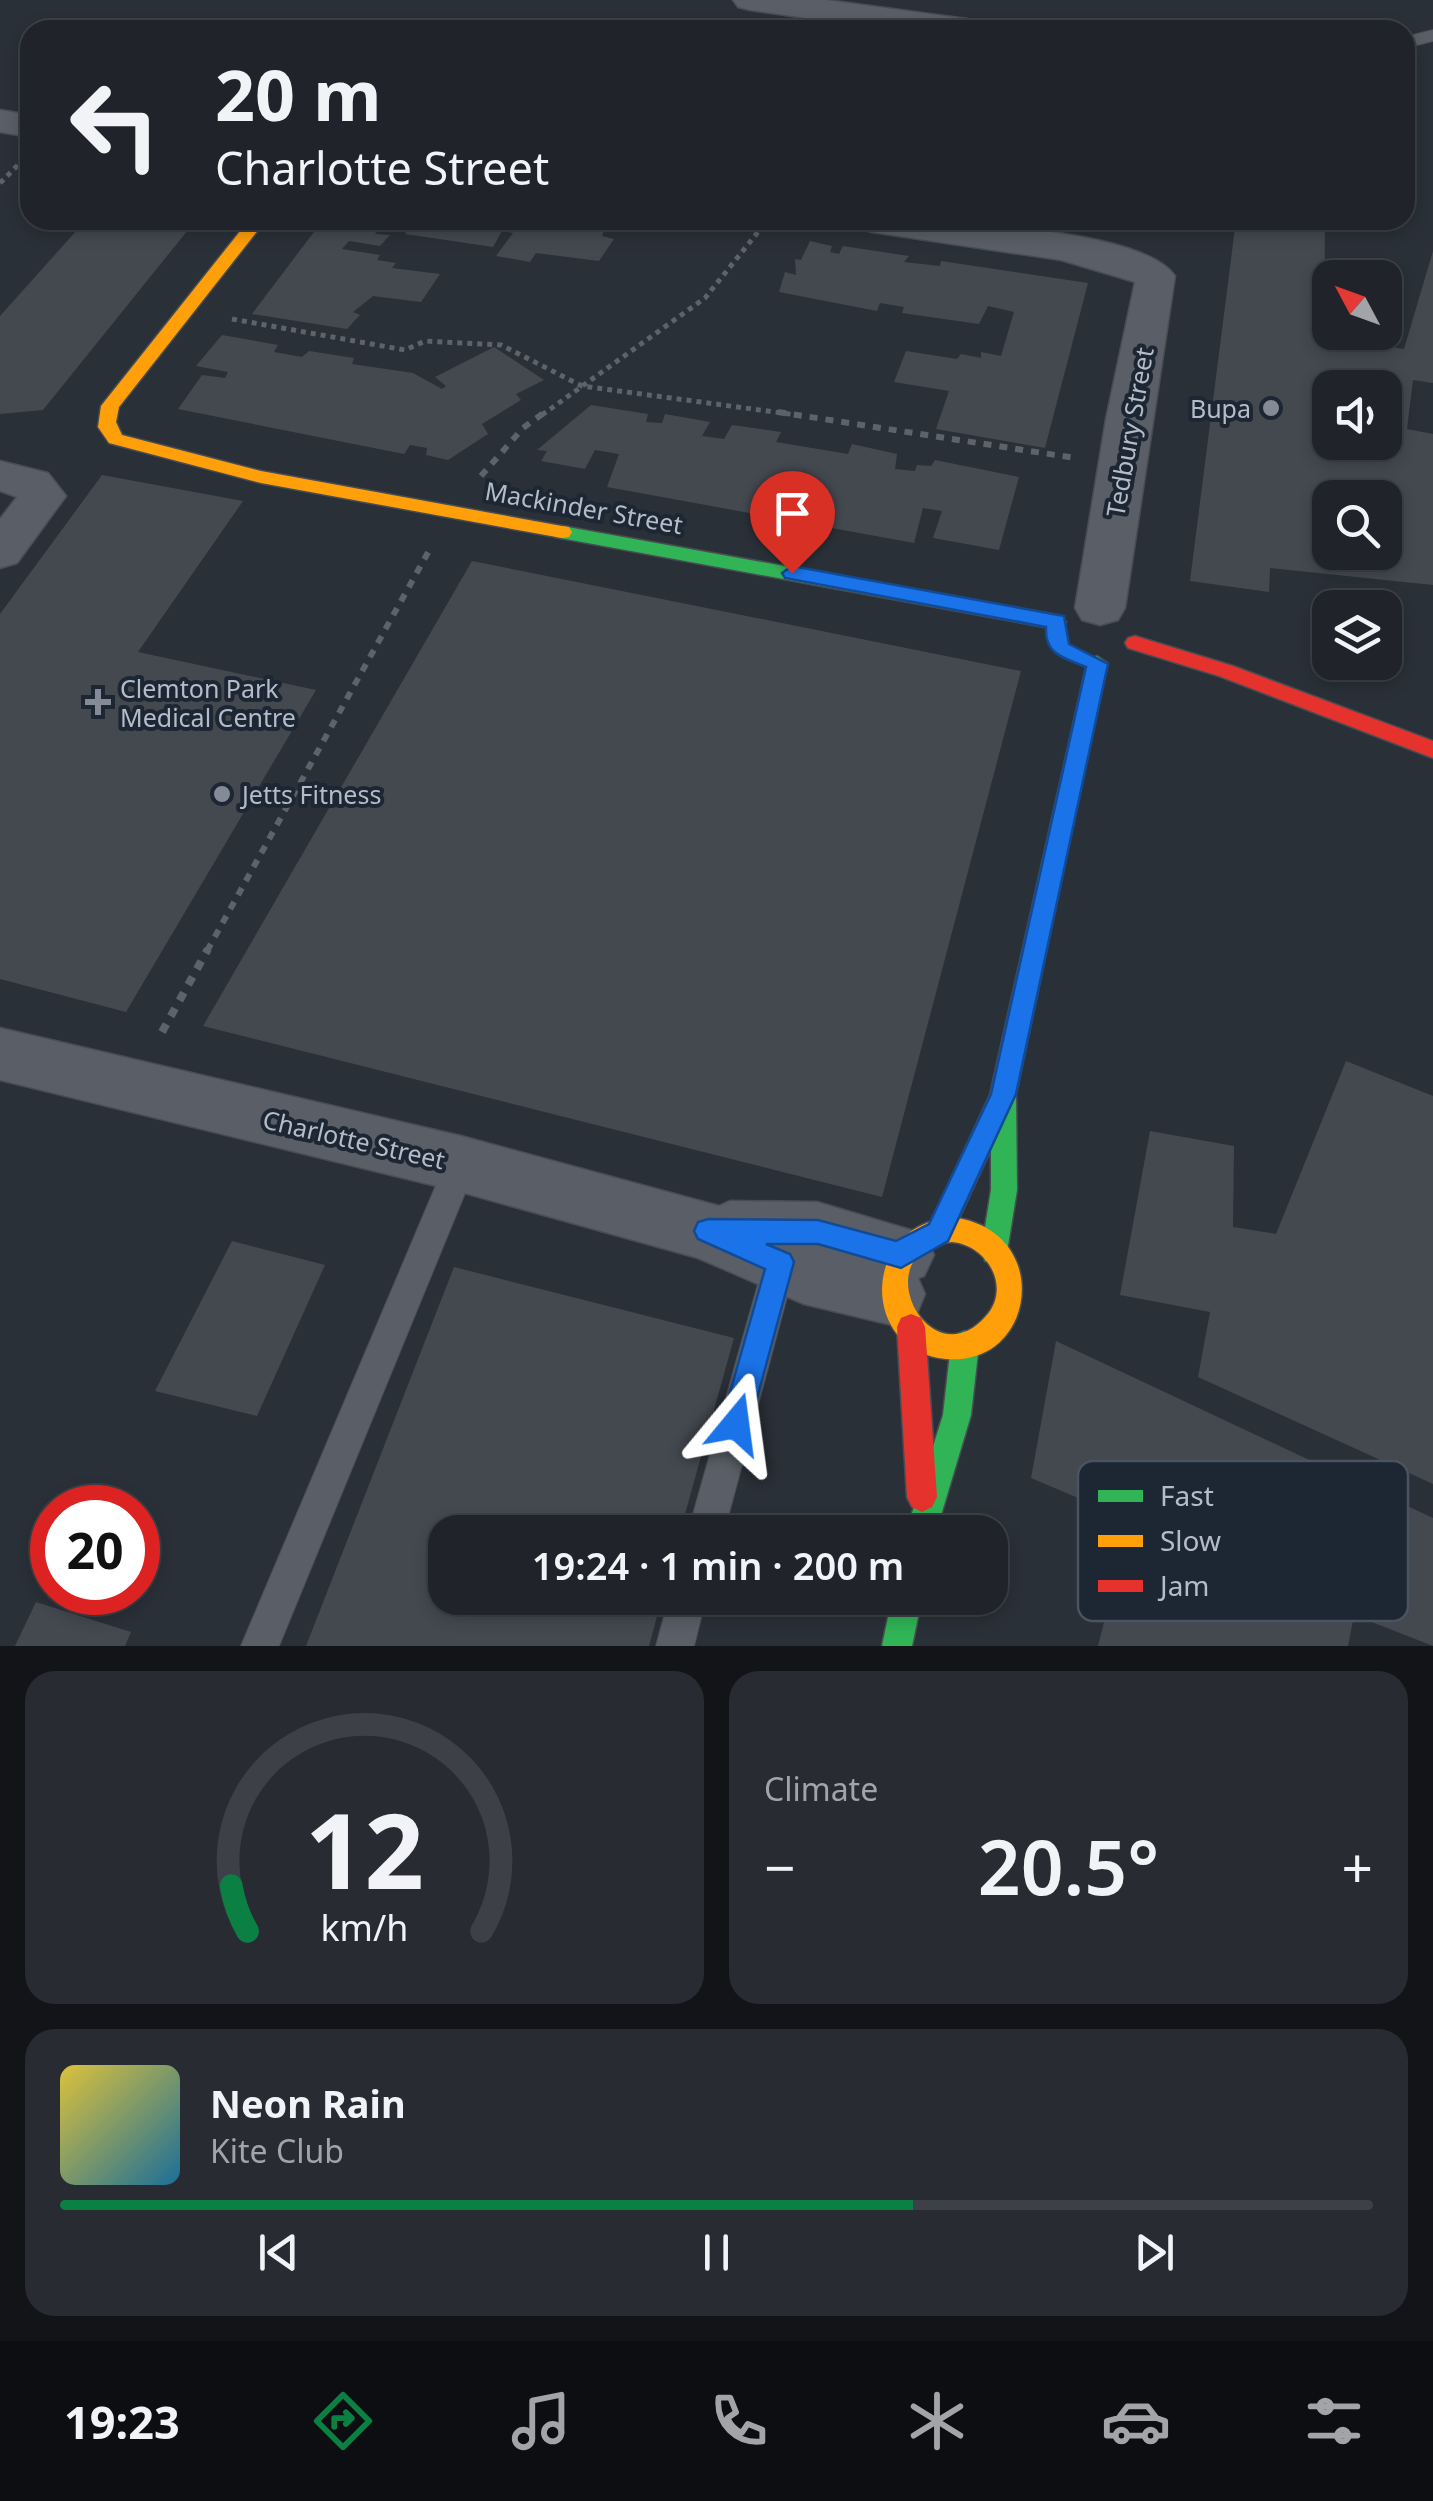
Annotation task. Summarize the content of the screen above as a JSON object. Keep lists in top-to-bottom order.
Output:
{
  "streets": {
    "street": ["Tedbury Street", "Mackinder Street", "Charlotte Street"]
  },
  "crossings": [
    ["Tedbury Street", "Mackinder Street"]
  ],
  "places": {
    "other": ["Bupa", "Jetts Fitness"],
    "health": ["Clemton Park Medical Centre"]
  },
  "legend": ["Fast", "Slow", "Jam"],
  "north": "top left",
  "page": {
    "turn": ["20 m", "Charlotte Street"],
    "limit": "20",
    "trip": "19:24 · 1 min · 200 m",
    "tile": "Climate",
    "heat": ["−", "20.5°", "+"],
    "song": ["Neon Rain", "Kite Club"],
    "tabs": "19:23",
    "gauge": ["12", "km/h"]
  }
}
